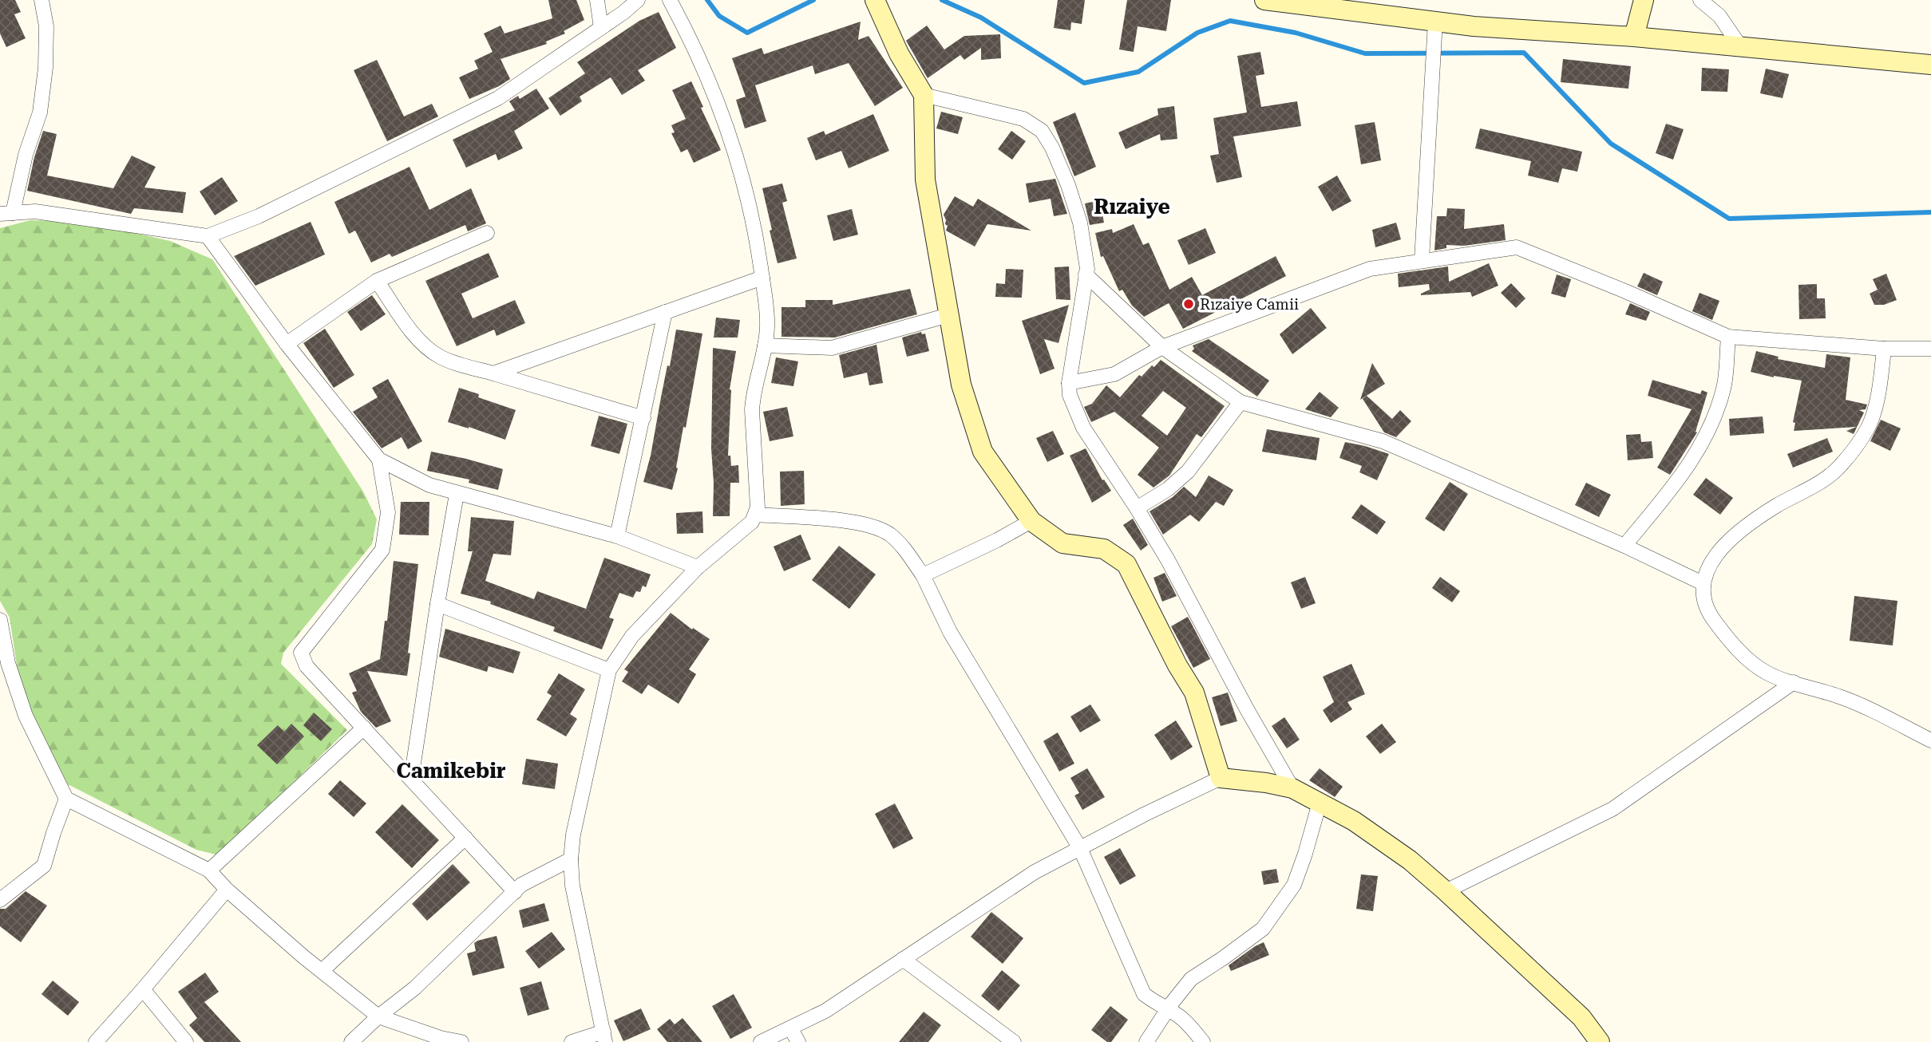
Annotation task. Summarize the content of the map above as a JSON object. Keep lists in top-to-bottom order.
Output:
{
  "districts": ["Rızaiye", "Camikebir"],
  "places": ["Rızaiye Camii"]
}
